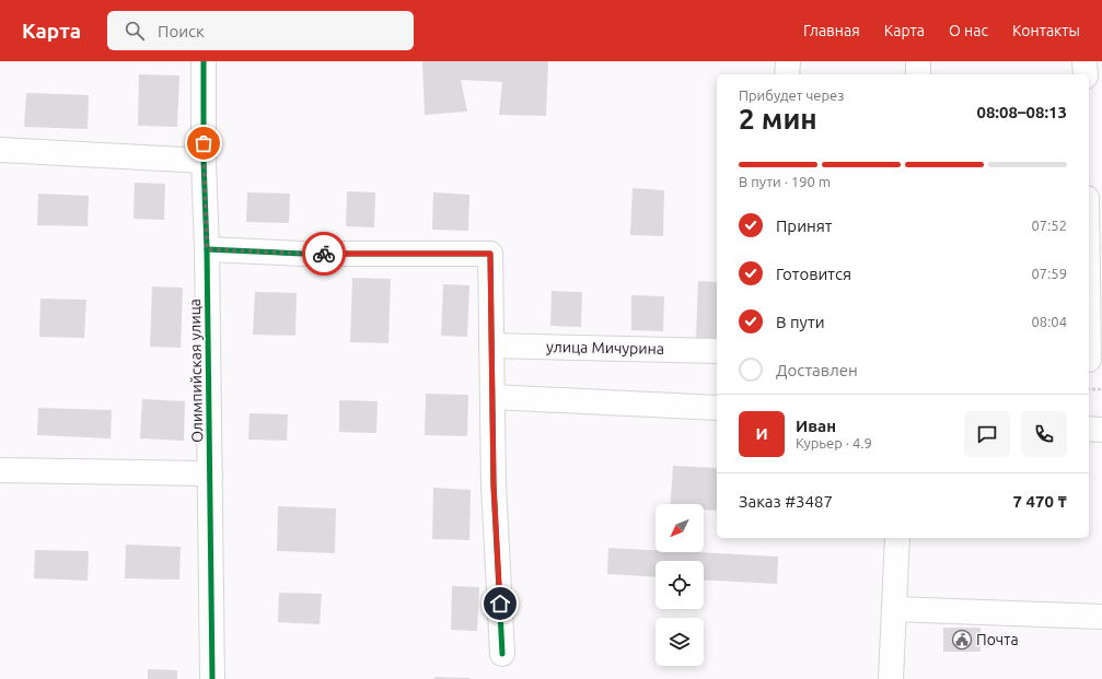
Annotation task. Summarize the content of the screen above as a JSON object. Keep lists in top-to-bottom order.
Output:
{
  "streets": {
    "street": ["улица Мичурина", "Олимпийская улица"]
  },
  "places": {
    "public building": ["Почта"]
  },
  "north": "bottom left",
  "page": {
    "header": "Карта",
    "search": "Поиск",
    "nav": [
      "Главная",
      "Карта",
      "О нас",
      "Контакты"
    ],
    "heading": ["2 мин", "Прибудет через", "08:08–08:13"],
    "panel": [
      "Иван",
      "Курьер · 4.9",
      "Заказ #3487",
      "7 470 ₸"
    ],
    "bar": "В пути · 190 m",
    "list": [
      ["Принят", "07:52"],
      ["Готовится", "07:59"],
      ["В пути", "08:04"],
      "Доставлен"
    ],
    "round": "И"
  }
}
